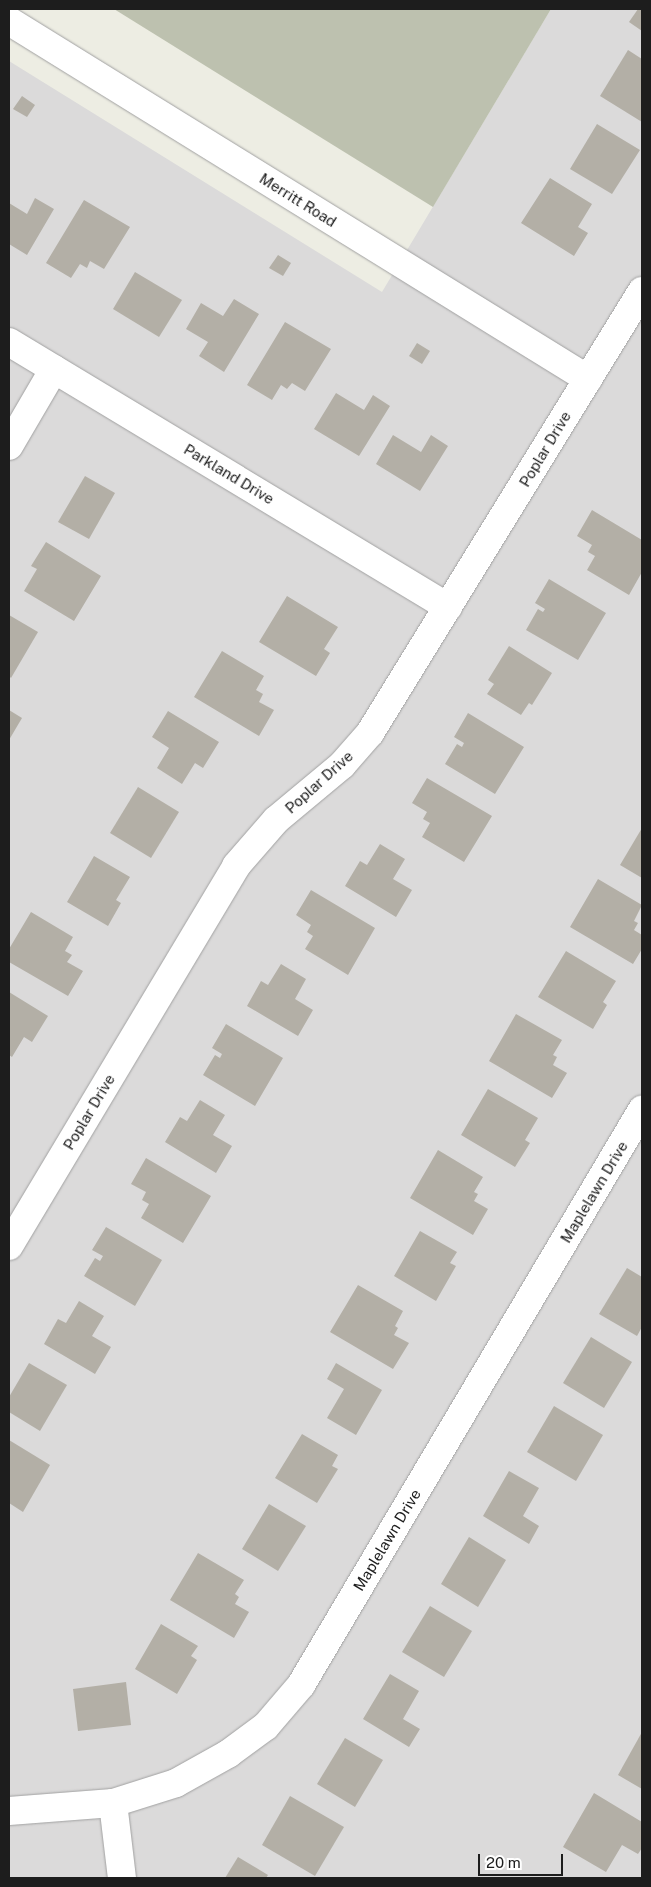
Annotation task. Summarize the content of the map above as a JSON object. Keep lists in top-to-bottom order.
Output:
{
  "streets": {
    "street": [
      "Merritt Road",
      "Poplar Drive",
      "Parkland Drive",
      "Maplelawn Drive"
    ]
  },
  "crossings": [
    ["Merritt Road", "Poplar Drive"],
    ["Poplar Drive", "Parkland Drive"]
  ],
  "scale_bar": "20 m"
}
